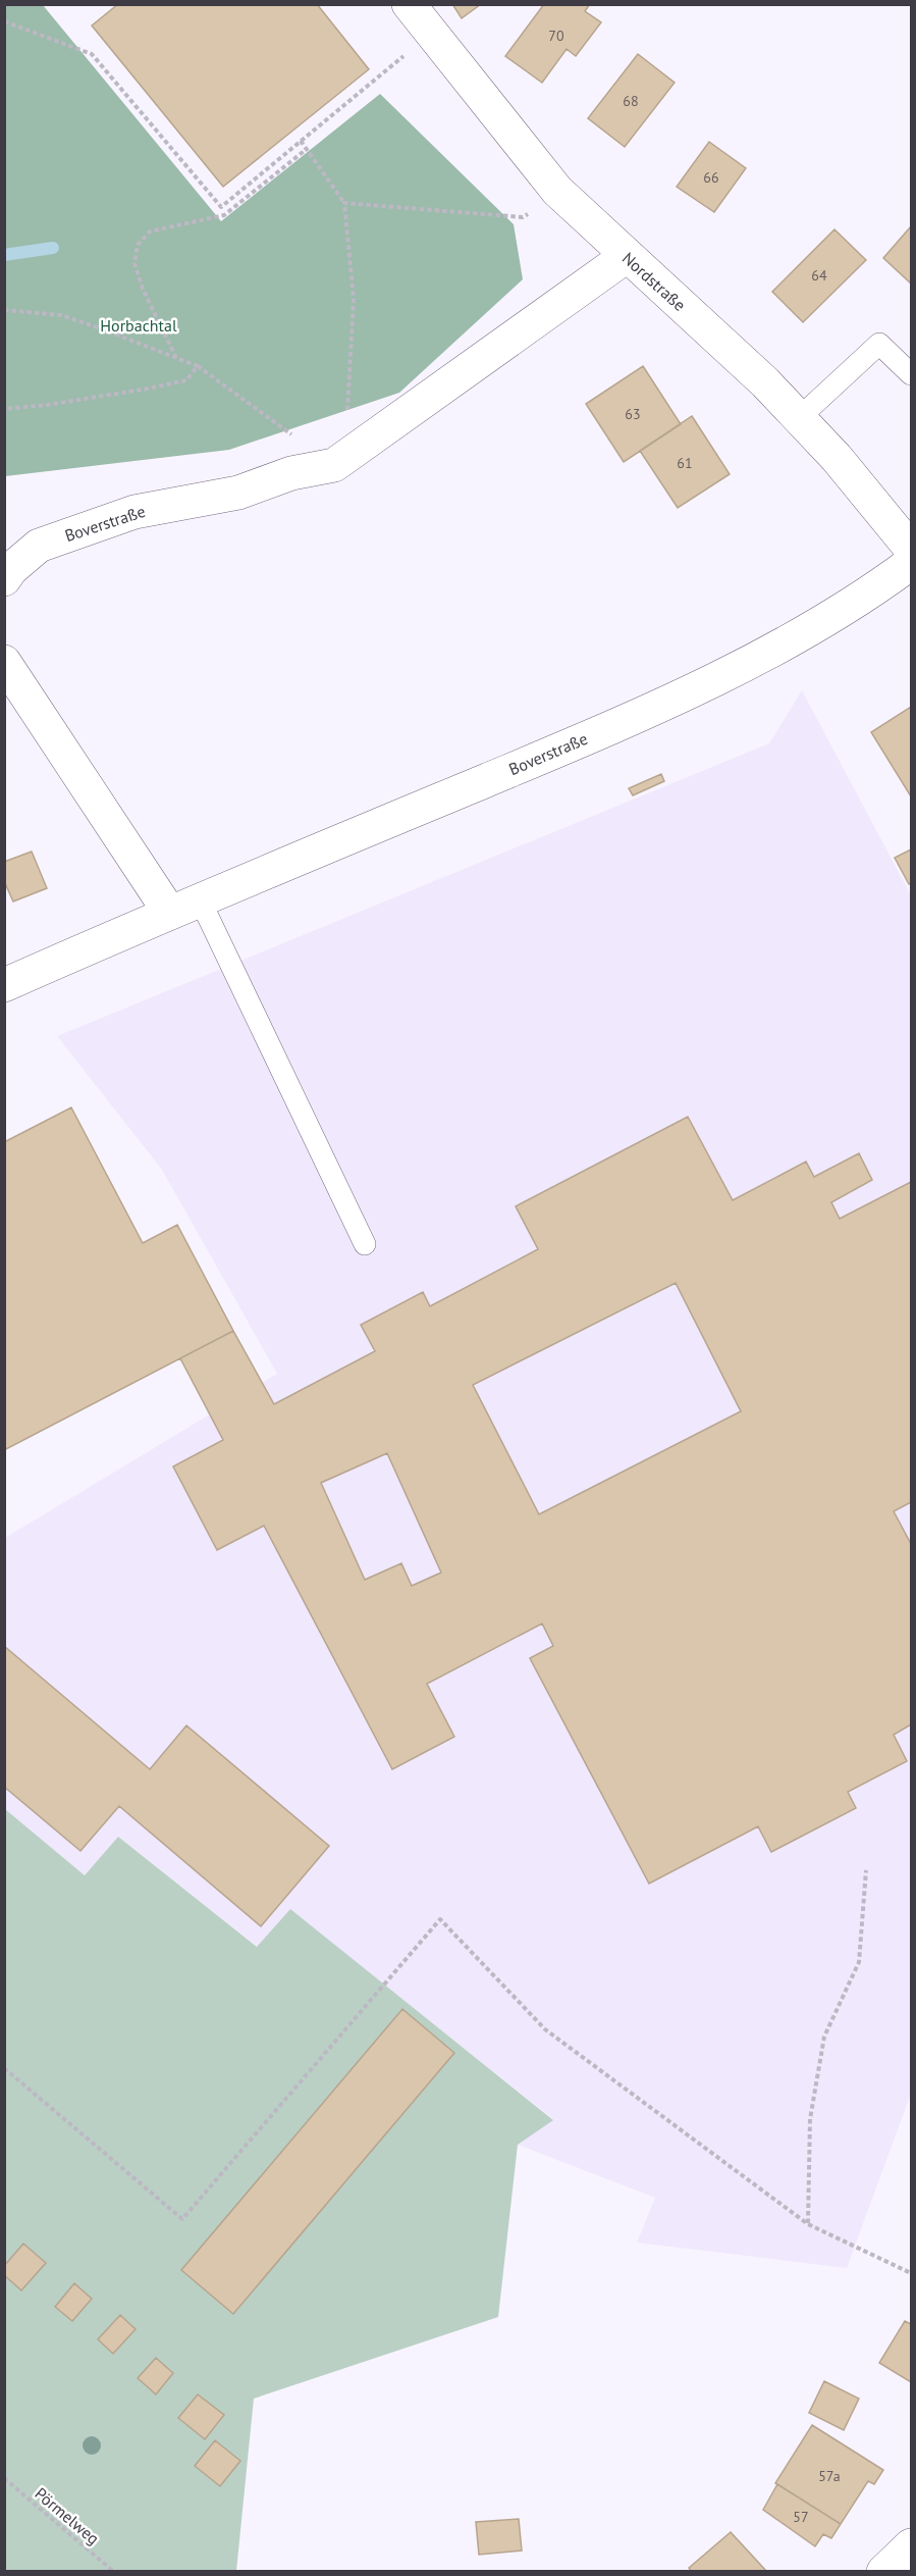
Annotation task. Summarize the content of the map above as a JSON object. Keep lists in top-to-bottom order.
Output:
{
  "streets": {
    "street": ["Nordstraße", "Boverstraße"],
    "path": ["Pörmelweg"]
  },
  "crossings": [
    ["Nordstraße", "Boverstraße"]
  ],
  "parks": ["Horbachtal"],
  "house_numbers": [
    "70",
    "68",
    "66",
    "64",
    "63",
    "61",
    "57a",
    "57"
  ]
}
